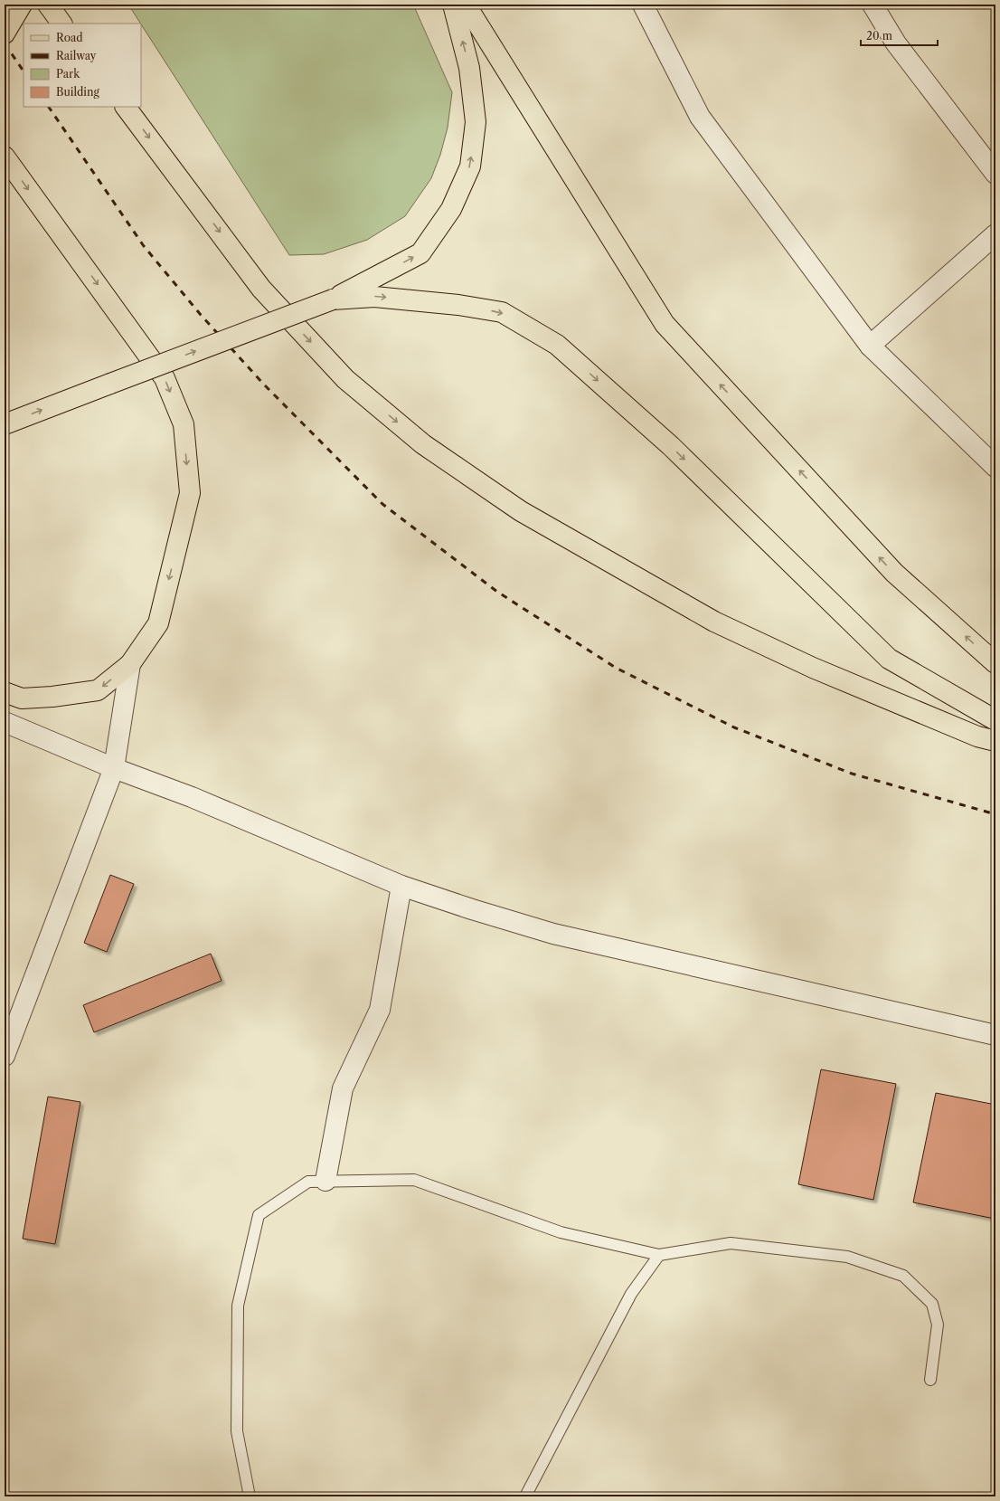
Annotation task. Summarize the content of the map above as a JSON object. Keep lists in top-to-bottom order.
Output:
{
  "legend": [
    "Road",
    "Railway",
    "Park",
    "Building"
  ],
  "scale_bar": "20 m"
}
